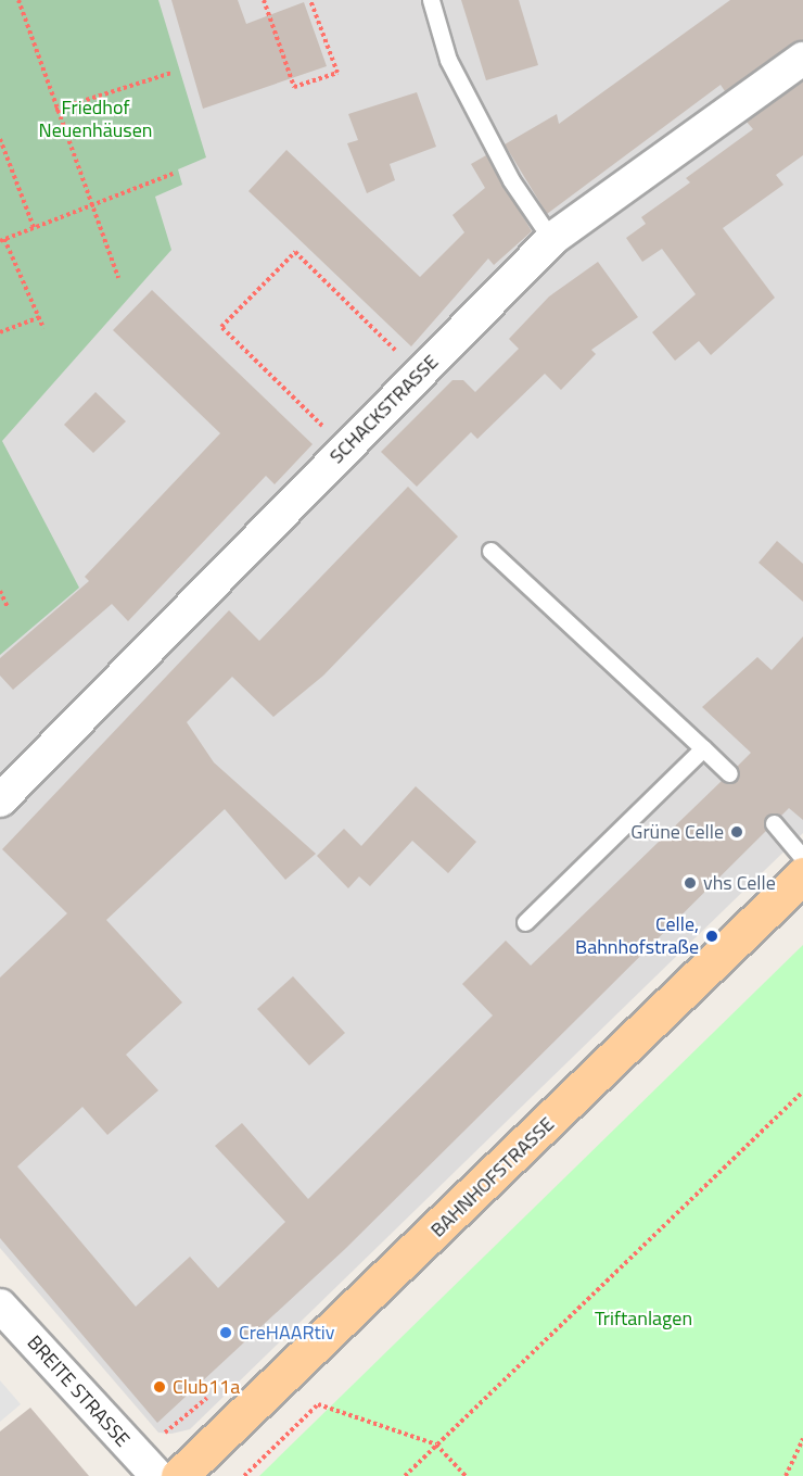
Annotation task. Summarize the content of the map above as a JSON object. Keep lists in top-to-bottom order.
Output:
{
  "streets": {
    "main road": ["BAHNHOFSTRASSE"],
    "street": ["SCHACKSTRASSE", "BREITE STRASSE"]
  },
  "parks": ["Friedhof Neuenhäusen", "Triftanlagen"],
  "places": [
    "Grüne Celle",
    "vhs Celle",
    "Celle, Bahnhofstraße",
    "CreHAARtiv",
    "Club11a"
  ]
}
